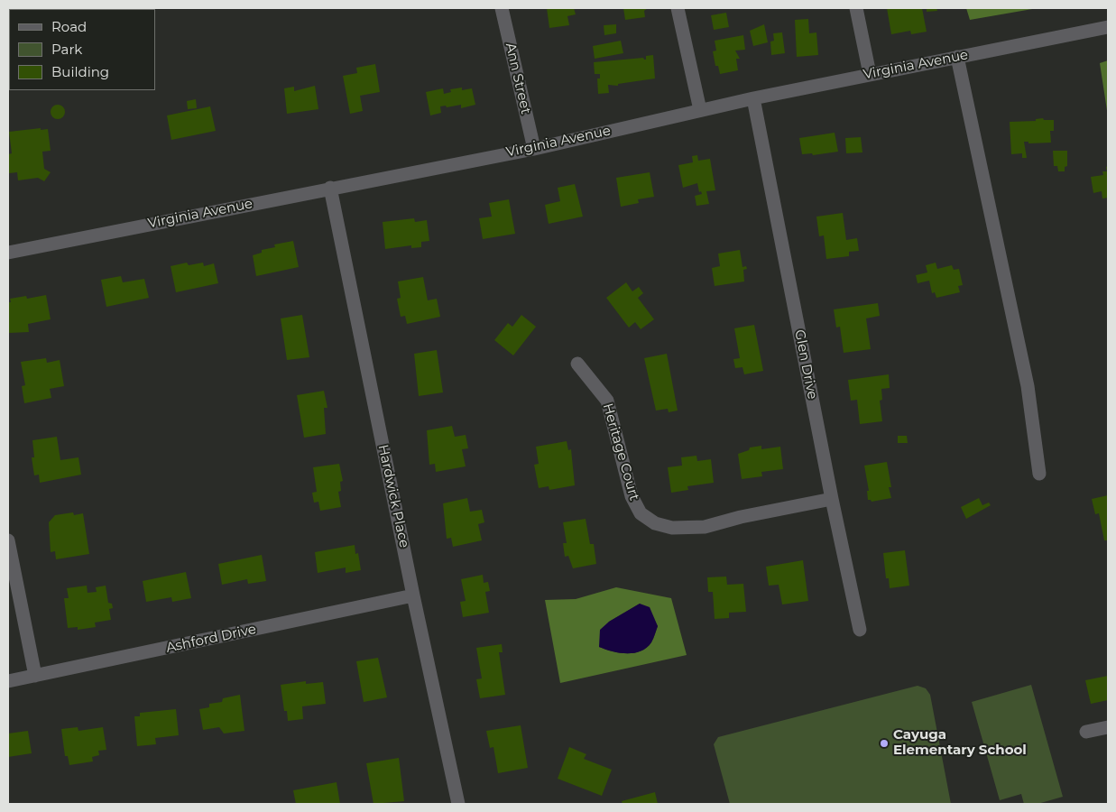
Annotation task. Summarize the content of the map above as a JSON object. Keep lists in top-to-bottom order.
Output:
{
  "streets": {
    "street": [
      "Virginia Avenue",
      "Ann Street",
      "Glen Drive",
      "Heritage Court",
      "Hardwick Place",
      "Ashford Drive"
    ]
  },
  "crossings": [
    ["Virginia Avenue", "Ann Street"],
    ["Virginia Avenue", "Glen Drive"],
    ["Virginia Avenue", "Hardwick Place"],
    ["Glen Drive", "Heritage Court"],
    ["Hardwick Place", "Ashford Drive"]
  ],
  "places": ["Cayuga Elementary School"],
  "legend": ["Road", "Park", "Building"]
}
